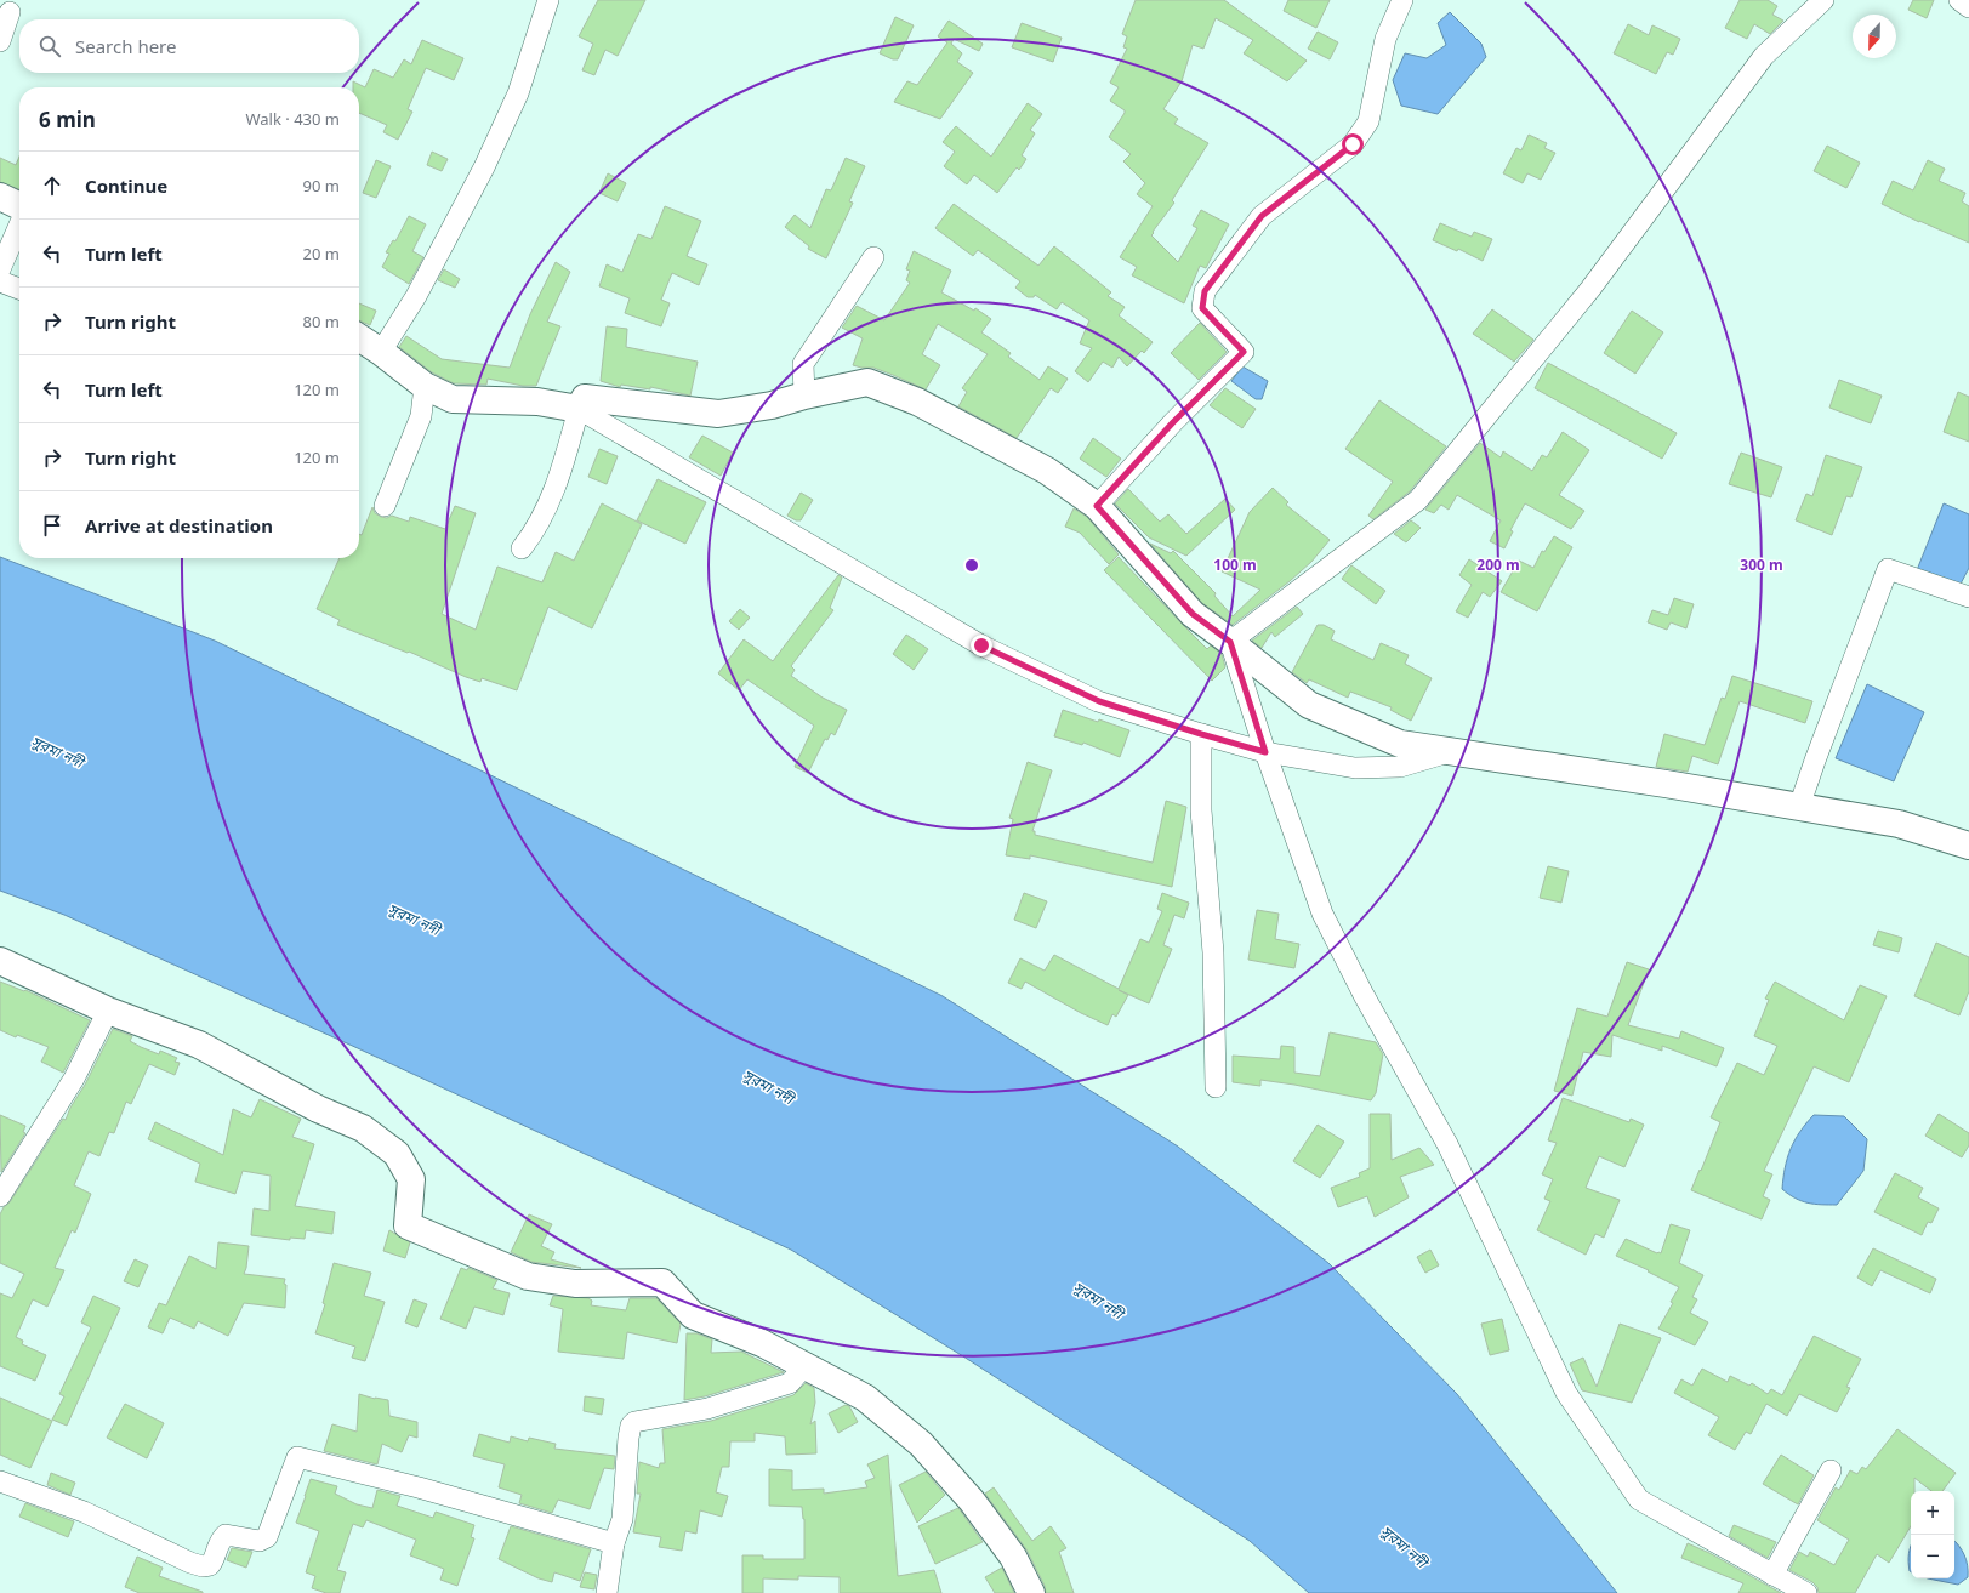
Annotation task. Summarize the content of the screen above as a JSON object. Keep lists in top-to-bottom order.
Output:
{
  "water": ["সুরমা নদী"],
  "north": "bottom",
  "page": {
    "search": "Search here",
    "heading": ["6 min", "Walk · 430 m"],
    "list": [
      ["Continue", "90 m"],
      ["Turn left", "20 m"],
      ["Turn right", "80 m"],
      ["Turn left", "120 m"],
      ["Turn right", "120 m"],
      "Arrive at destination"
    ],
    "map_buttons": ["+", "−"]
  },
  "rings": ["100 m", "200 m", "300 m"]
}
